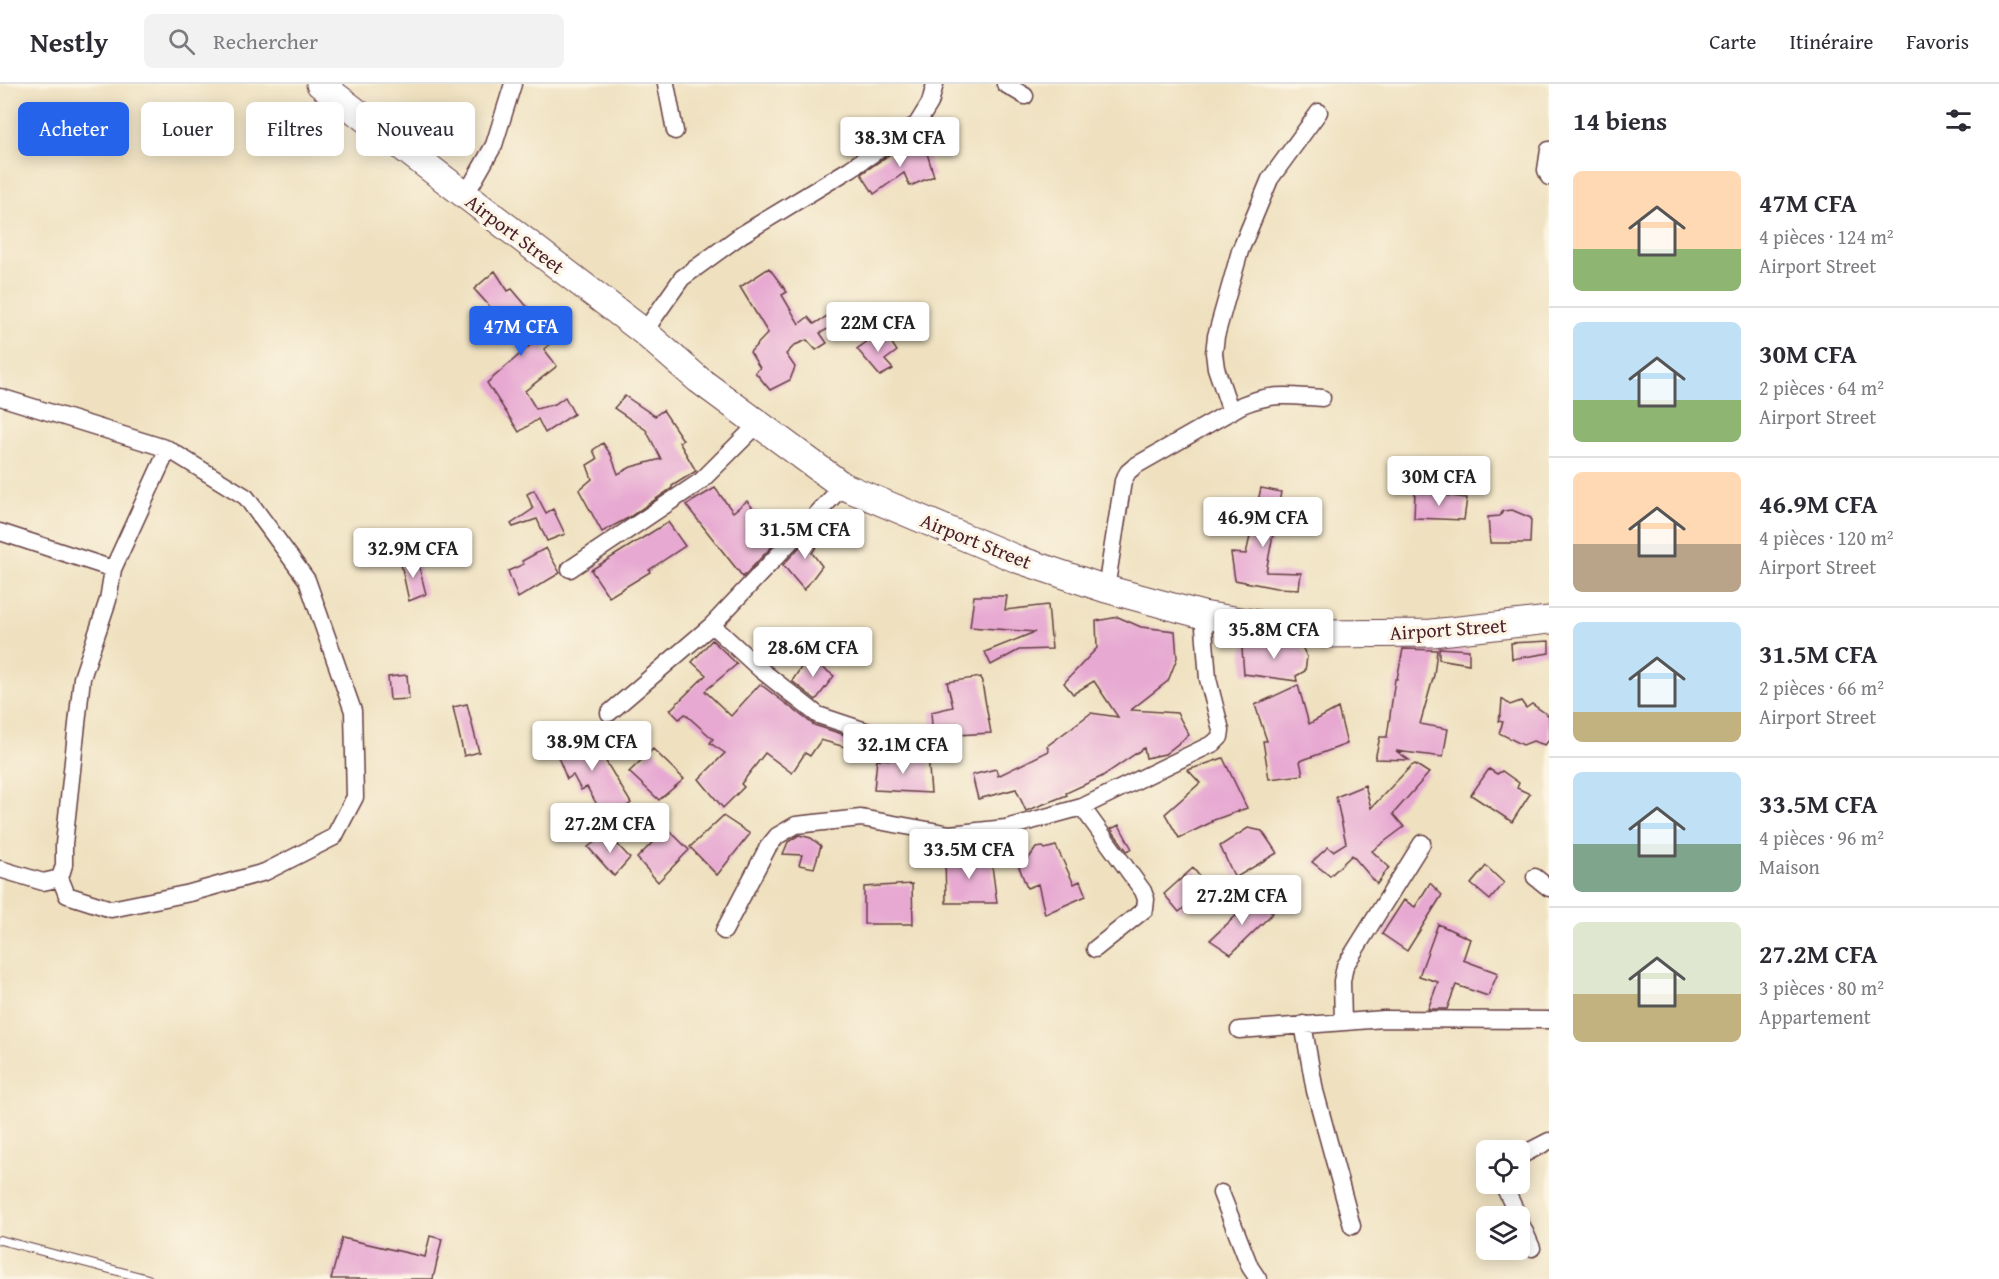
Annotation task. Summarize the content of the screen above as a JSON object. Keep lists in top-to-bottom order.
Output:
{
  "streets": {
    "highway": ["Airport Street"]
  },
  "page": {
    "header": "Nestly",
    "search": "Rechercher",
    "nav": ["Carte", "Itinéraire", "Favoris"],
    "heading": "14 biens",
    "chip": [
      "Acheter",
      "Louer",
      "Filtres",
      "Nouveau"
    ],
    "price": [
      "38.3M CFA",
      "22M CFA",
      "47M CFA",
      "30M CFA",
      "46.9M CFA",
      "31.5M CFA",
      "32.9M CFA",
      "35.8M CFA",
      "28.6M CFA",
      "38.9M CFA",
      "32.1M CFA",
      "27.2M CFA",
      "33.5M CFA",
      "27.2M CFA"
    ],
    "list": [
      {
        "name": "47M CFA",
        "note": "4 pièces · 124 m² · Airport Street"
      },
      {
        "name": "30M CFA",
        "note": "2 pièces · 64 m² · Airport Street"
      },
      {
        "name": "46.9M CFA",
        "note": "4 pièces · 120 m² · Airport Street"
      },
      {
        "name": "31.5M CFA",
        "note": "2 pièces · 66 m² · Airport Street"
      },
      {
        "name": "33.5M CFA",
        "note": "4 pièces · 96 m² · Maison"
      },
      {
        "name": "27.2M CFA",
        "note": "3 pièces · 80 m² · Appartement"
      }
    ]
  }
}
